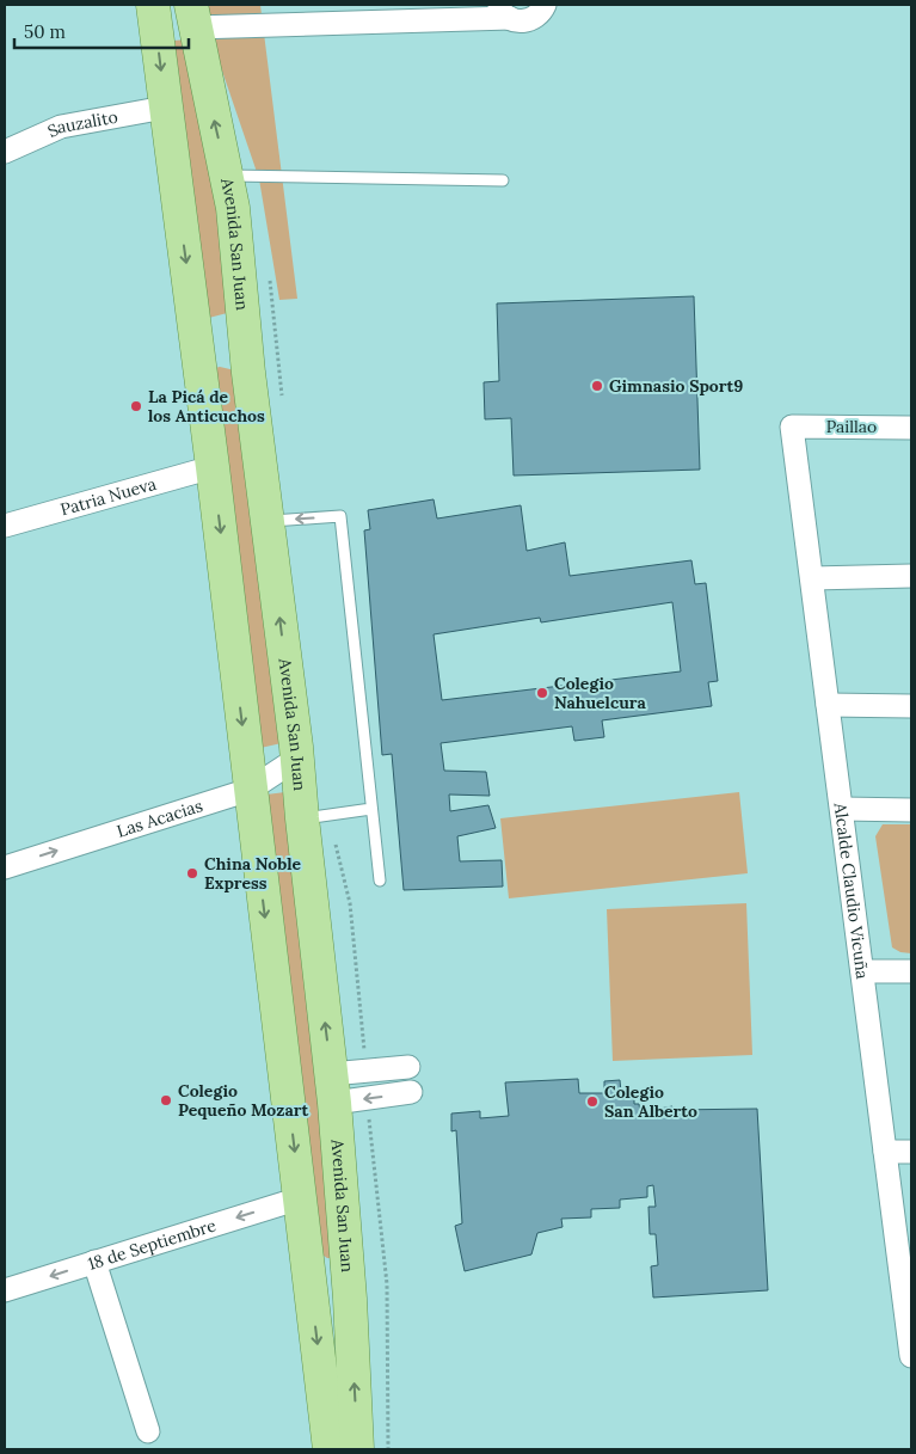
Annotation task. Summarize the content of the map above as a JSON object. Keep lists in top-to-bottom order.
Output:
{
  "streets": {
    "main road": ["Avenida San Juan"],
    "street": [
      "Sauzalito",
      "Paillao",
      "Patria Nueva",
      "Las Acacias",
      "Alcalde Claudio Vicuña",
      "18 de Septiembre"
    ]
  },
  "crossings": [
    ["Avenida San Juan", "Las Acacias"],
    ["Paillao", "Alcalde Claudio Vicuña"]
  ],
  "one_way": ["Las Acacias", "18 de Septiembre"],
  "places": [
    "Gimnasio Sport9",
    "La Picá de los Anticuchos",
    "Colegio Nahuelcura",
    "China Noble Express",
    "Colegio Pequeño Mozart",
    "Colegio San Alberto"
  ],
  "scale_bar": "50 m"
}
